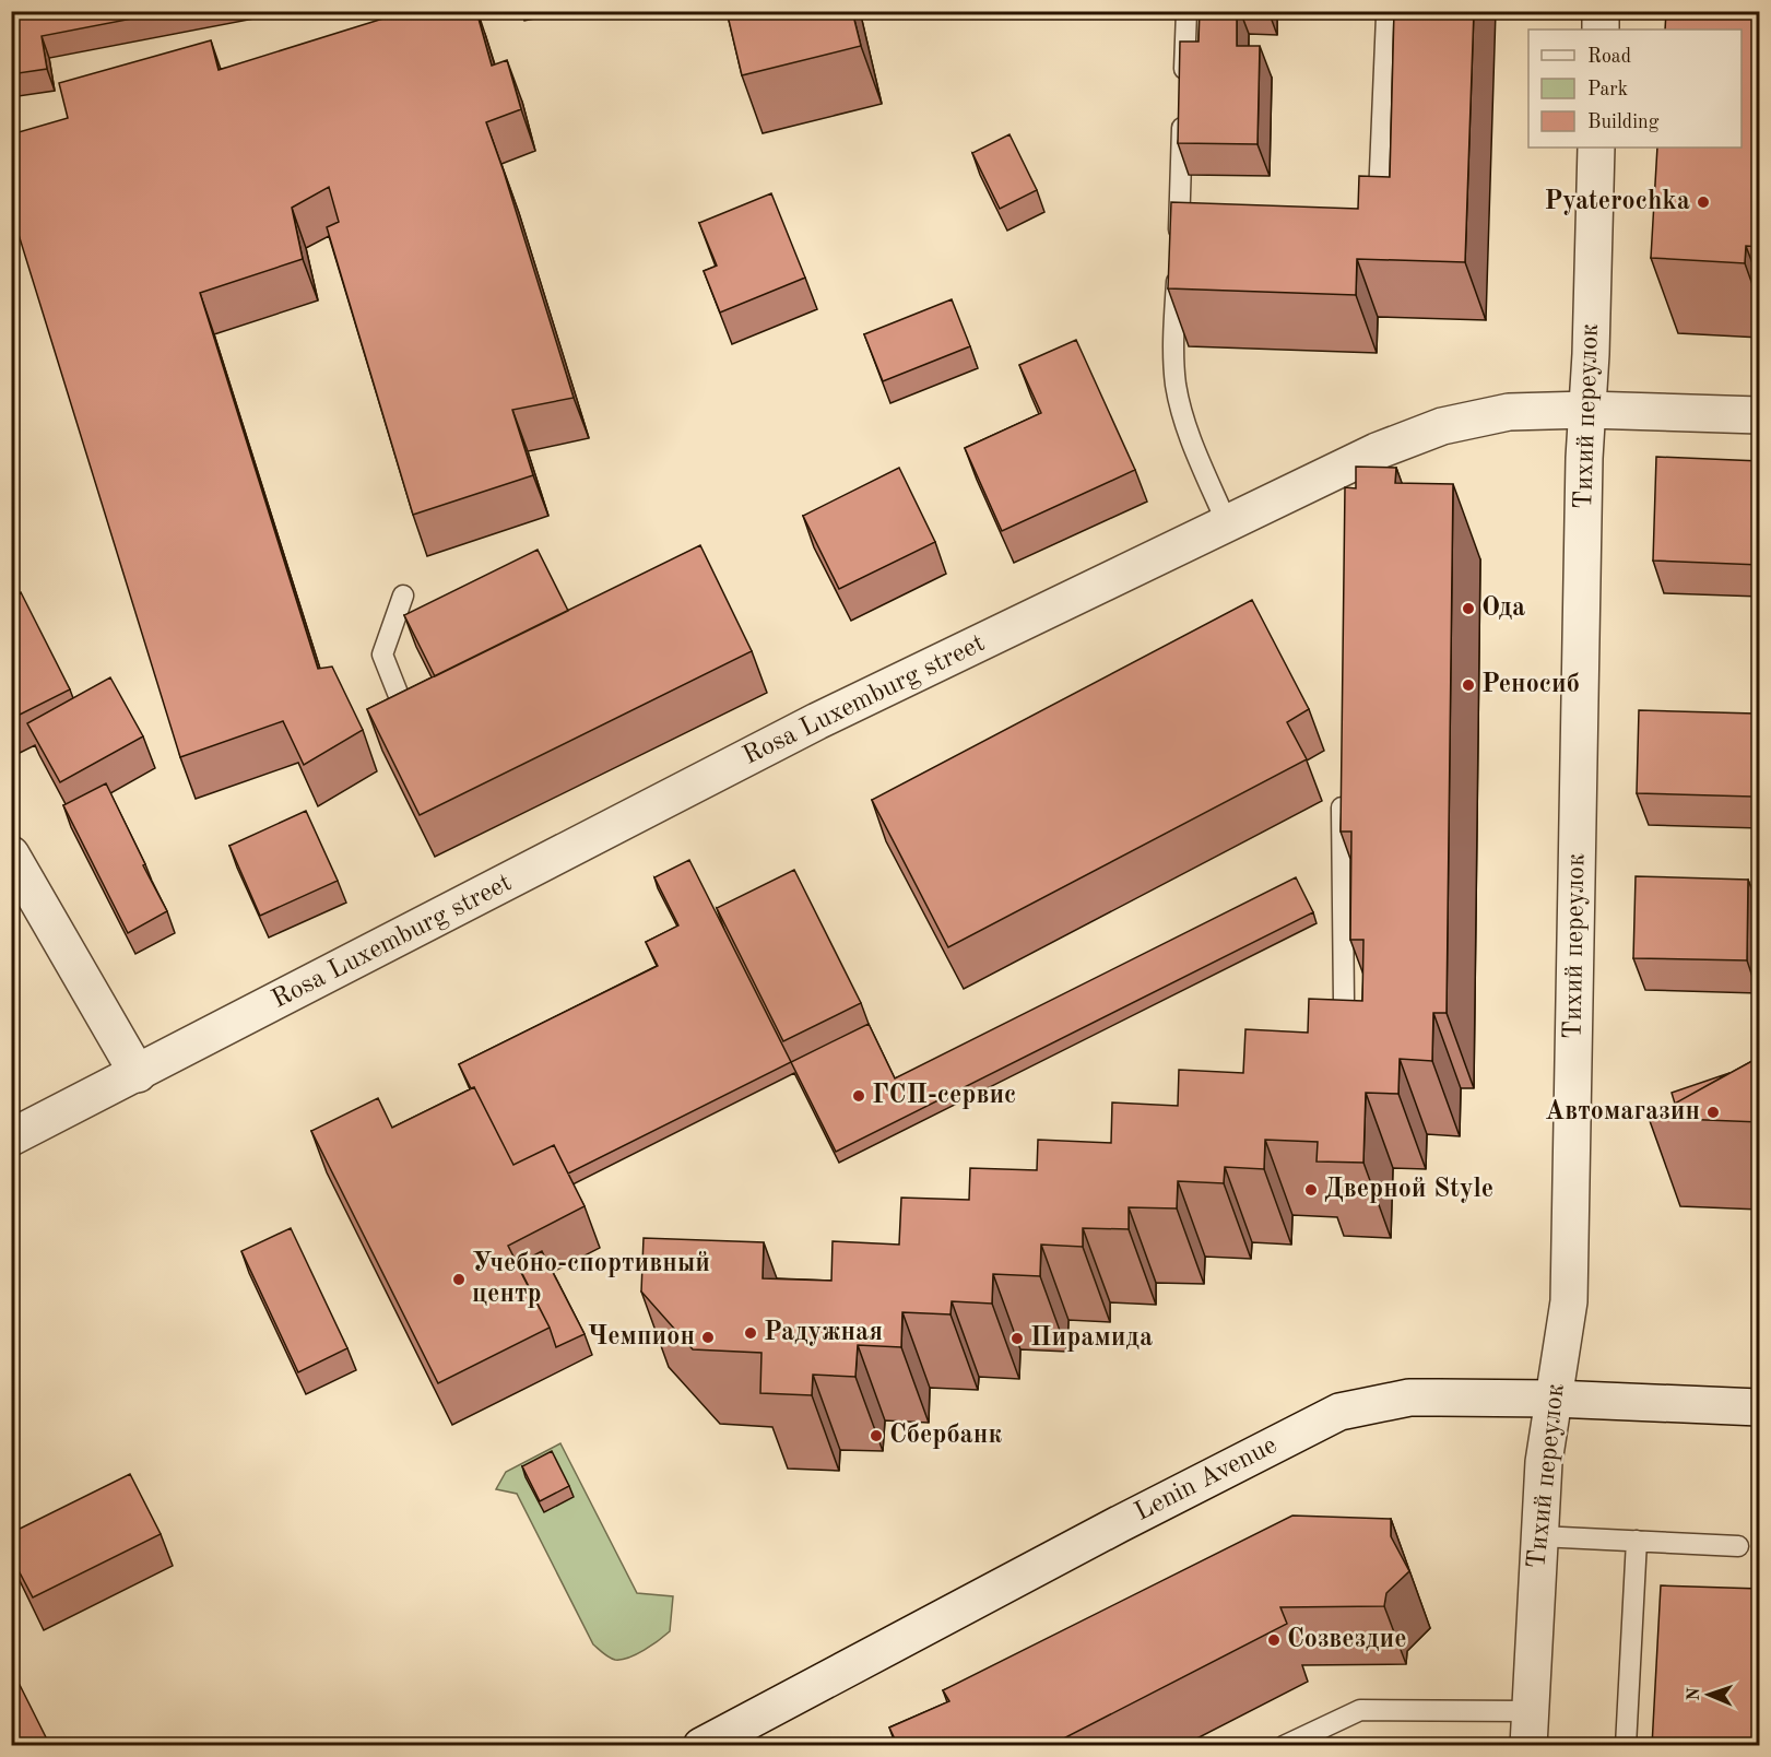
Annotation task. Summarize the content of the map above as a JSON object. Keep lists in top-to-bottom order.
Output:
{
  "streets": {
    "street": ["Тихий переулок", "Rosa Luxemburg street", "Lenin Avenue"]
  },
  "crossings": [
    ["Тихий переулок", "Rosa Luxemburg street"],
    ["Тихий переулок", "Lenin Avenue"]
  ],
  "places": [
    "Pyaterochka",
    "Ода",
    "Реносиб",
    "ГСП-сервис",
    "Автомагазин",
    "Дверной Style",
    "Учебно-спортивный центр",
    "Радужная",
    "Чемпион",
    "Пирамида",
    "Сбербанк",
    "Созвездие"
  ],
  "legend": ["Road", "Park", "Building"],
  "north": "left"
}
